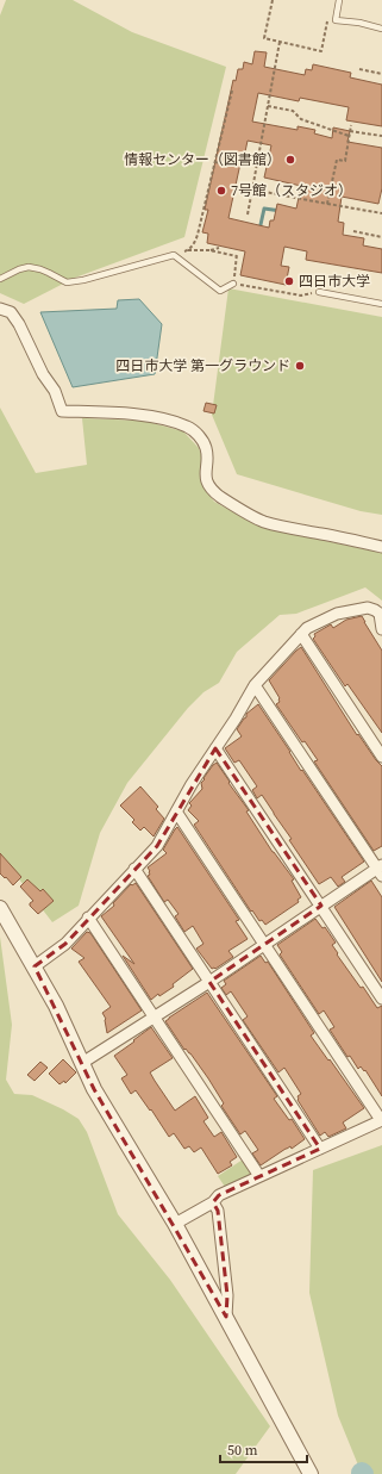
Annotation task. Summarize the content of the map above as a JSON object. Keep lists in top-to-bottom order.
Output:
{
  "places": [
    "情報センター（図書館）",
    "7号館（スタジオ）",
    "四日市大学",
    "四日市大学 第一グラウンド"
  ],
  "scale_bar": "50 m"
}
